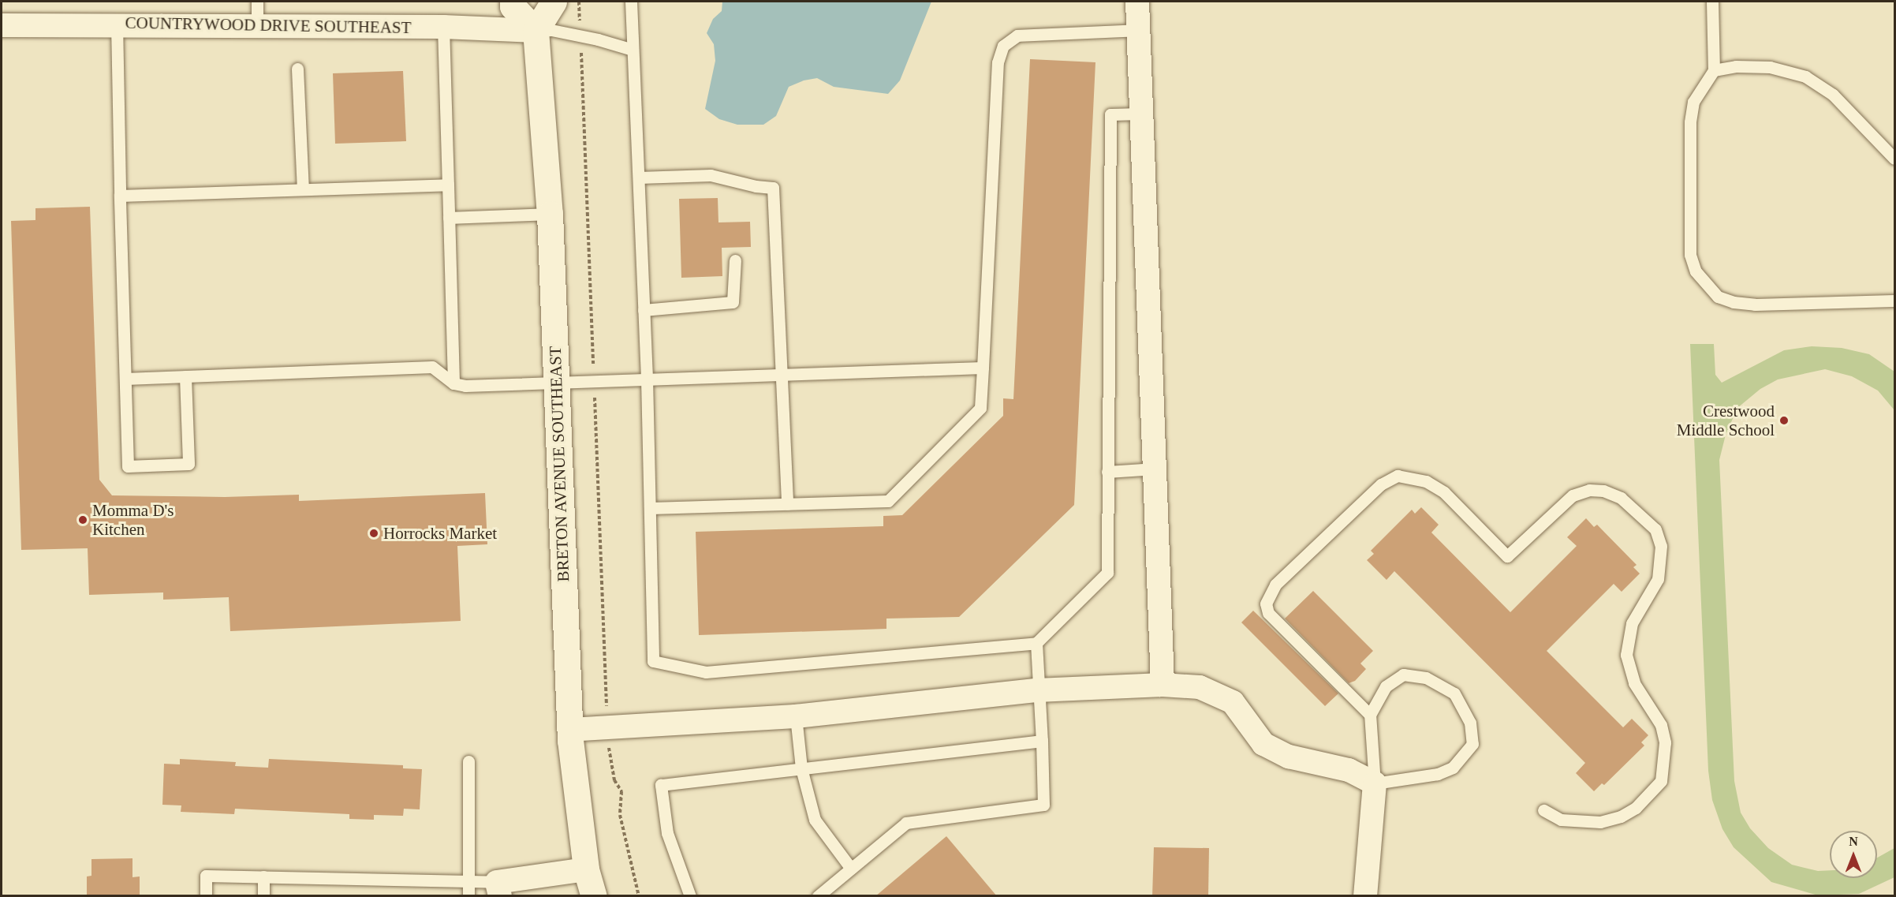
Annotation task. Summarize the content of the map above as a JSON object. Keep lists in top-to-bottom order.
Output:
{
  "streets": {
    "main road": ["BRETON AVENUE SOUTHEAST"],
    "street": ["COUNTRYWOOD DRIVE SOUTHEAST"]
  },
  "crossings": [
    ["COUNTRYWOOD DRIVE SOUTHEAST", "BRETON AVENUE SOUTHEAST"]
  ],
  "places": ["Crestwood Middle School", "Momma D's Kitchen", "Horrocks Market"],
  "north": "top"
}
